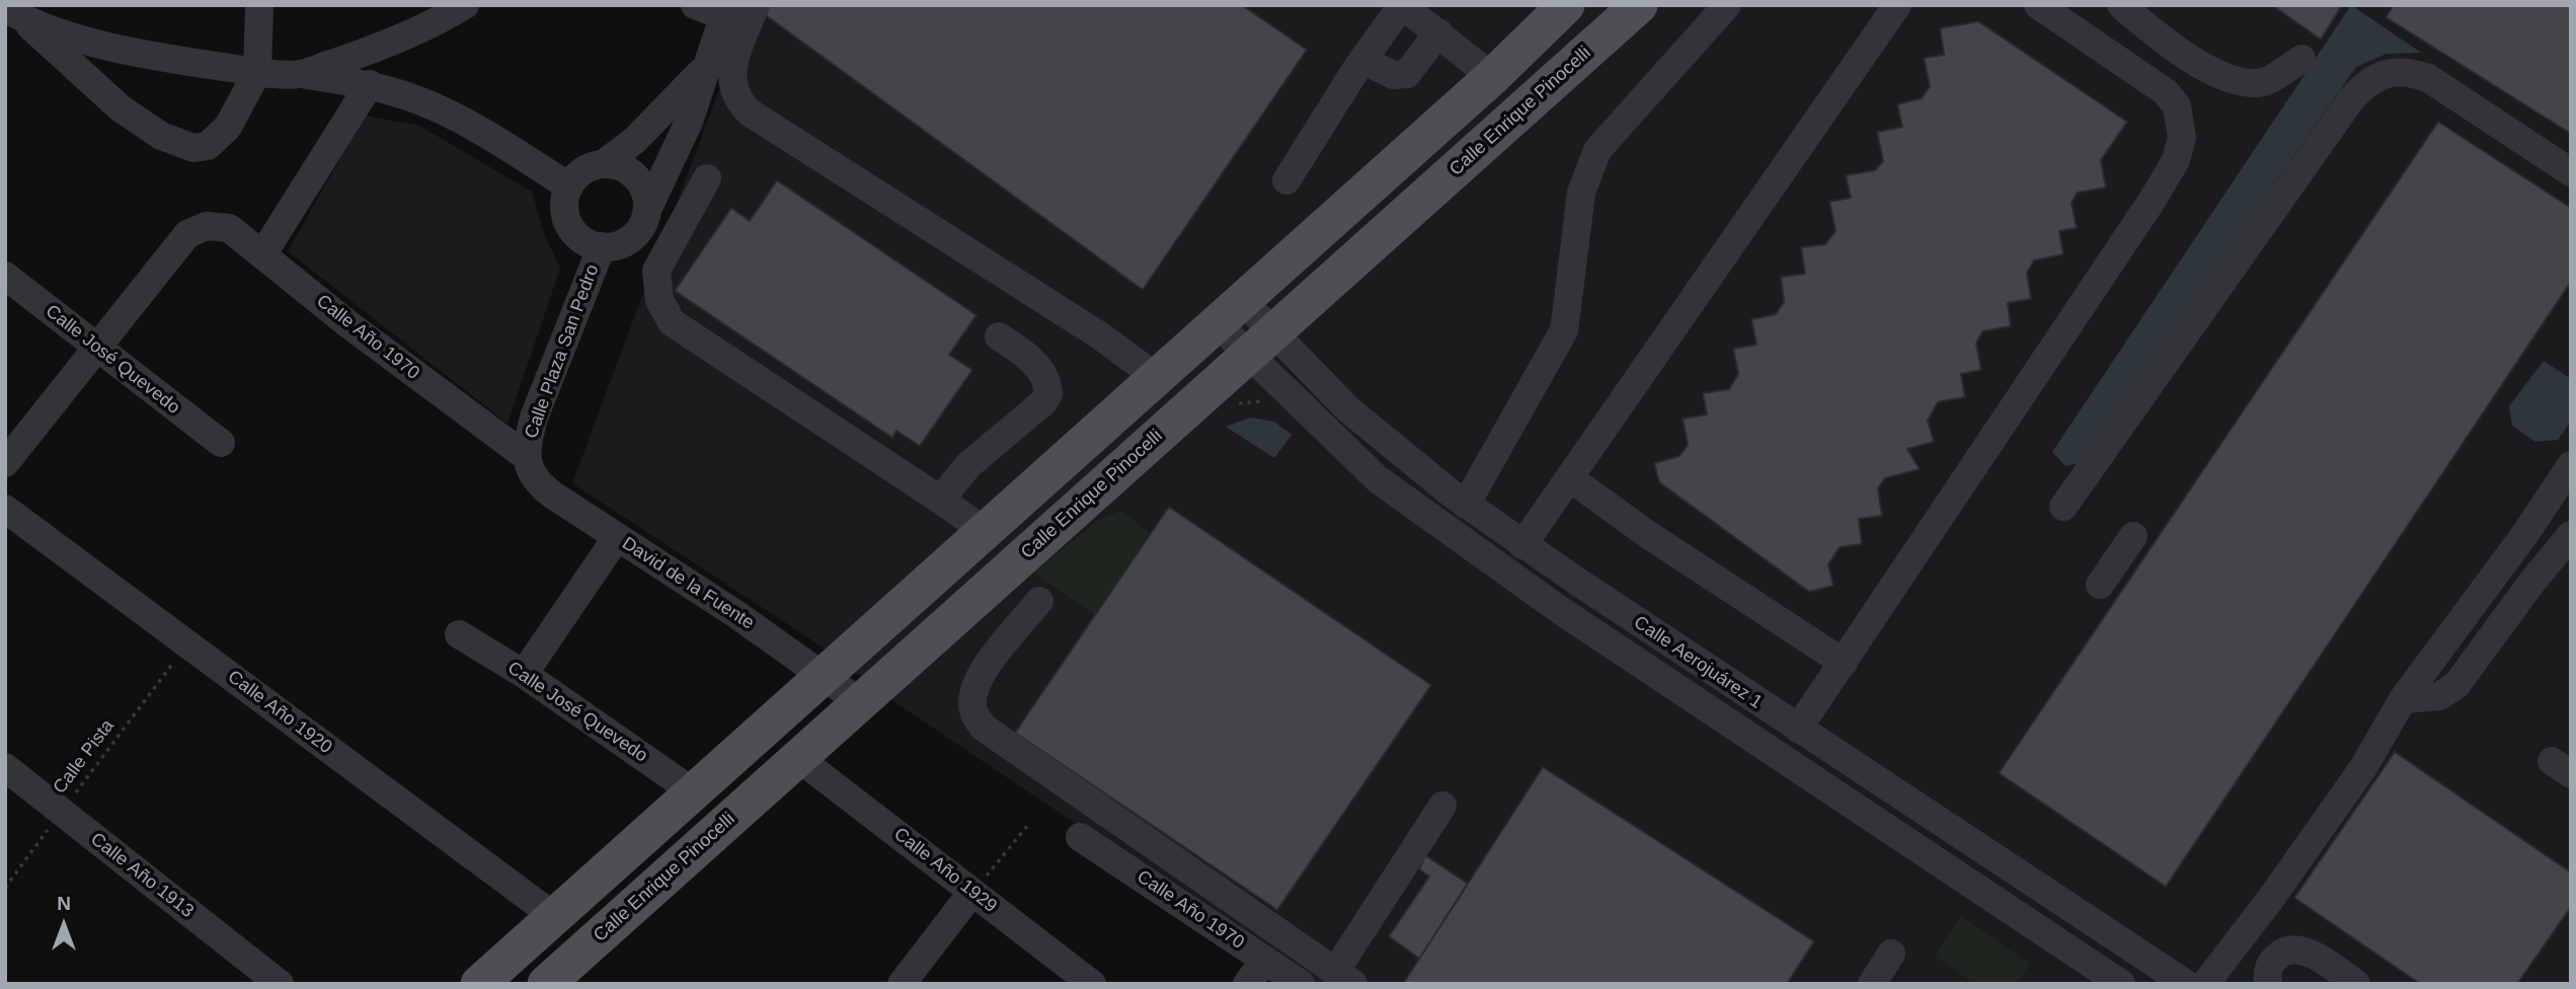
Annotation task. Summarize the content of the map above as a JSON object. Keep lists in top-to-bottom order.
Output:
{
  "streets": {
    "main road": ["Calle Enrique Pinocelli"],
    "street": [
      "Calle Año 1970",
      "Calle Plaza San Pedro",
      "Calle José Quevedo",
      "David de la Fuente",
      "Calle Aerojuárez 1",
      "Calle Año 1920",
      "Calle Año 1929",
      "Calle Año 1913"
    ],
    "path": ["Calle Pista"]
  },
  "crossings": [
    ["Calle Enrique Pinocelli", "David de la Fuente"],
    ["Calle Enrique Pinocelli", "Calle Aerojuárez 1"],
    ["Calle Enrique Pinocelli", "Calle Año 1929"],
    ["Calle Año 1970", "Calle Plaza San Pedro"],
    ["Calle Año 1970", "Calle José Quevedo"],
    ["Calle Año 1970", "David de la Fuente"],
    ["Calle Plaza San Pedro", "David de la Fuente"],
    ["Calle Año 1920", "Calle Pista"],
    ["Calle Pista", "Calle Año 1913"]
  ],
  "north": "top"
}
